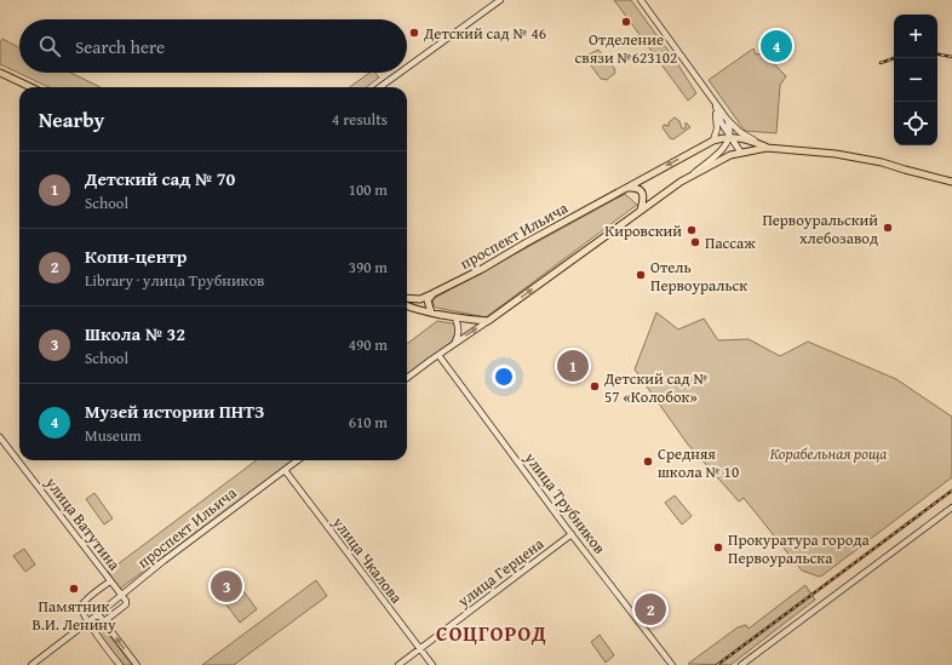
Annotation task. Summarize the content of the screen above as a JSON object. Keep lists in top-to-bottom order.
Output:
{
  "streets": {
    "main road": ["проспект Ильича"],
    "street": [
      "улица Трубников",
      "улица Ватутина",
      "улица Чкалова",
      "улица Герцена"
    ]
  },
  "crossings": [
    ["проспект Ильича", "улица Ватутина"],
    ["проспект Ильича", "улица Чкалова"],
    ["улица Трубников", "улица Герцена"],
    ["улица Чкалова", "улица Герцена"]
  ],
  "districts": ["СОЦГОРОД"],
  "parks": ["Корабельная роща"],
  "places": [
    "Отделение связи №623102",
    "Детский сад № 46",
    "Первоуральский хлебозавод",
    "Кировский",
    "Пассаж",
    "Отель Первоуральск",
    "Детский сад № 57 «Колобок»",
    "Средняя школа № 10",
    "Прокуратура города Первоуральска",
    "Памятник В.И. Ленину"
  ],
  "page": {
    "map_buttons": ["+", "−"],
    "search": "Search here",
    "pins": [
      "4",
      "1",
      "3",
      "2"
    ],
    "heading": ["Nearby", "4 results"],
    "list": [
      {
        "mark": "1",
        "name": "Детский сад № 70",
        "note": "School",
        "value": "100 m"
      },
      {
        "mark": "2",
        "name": "Копи-центр",
        "note": "Library · улица Трубников",
        "value": "390 m"
      },
      {
        "mark": "3",
        "name": "Школа № 32",
        "note": "School",
        "value": "490 m"
      },
      {
        "mark": "4",
        "name": "Музей истории ПНТЗ",
        "note": "Museum",
        "value": "610 m"
      }
    ]
  }
}
